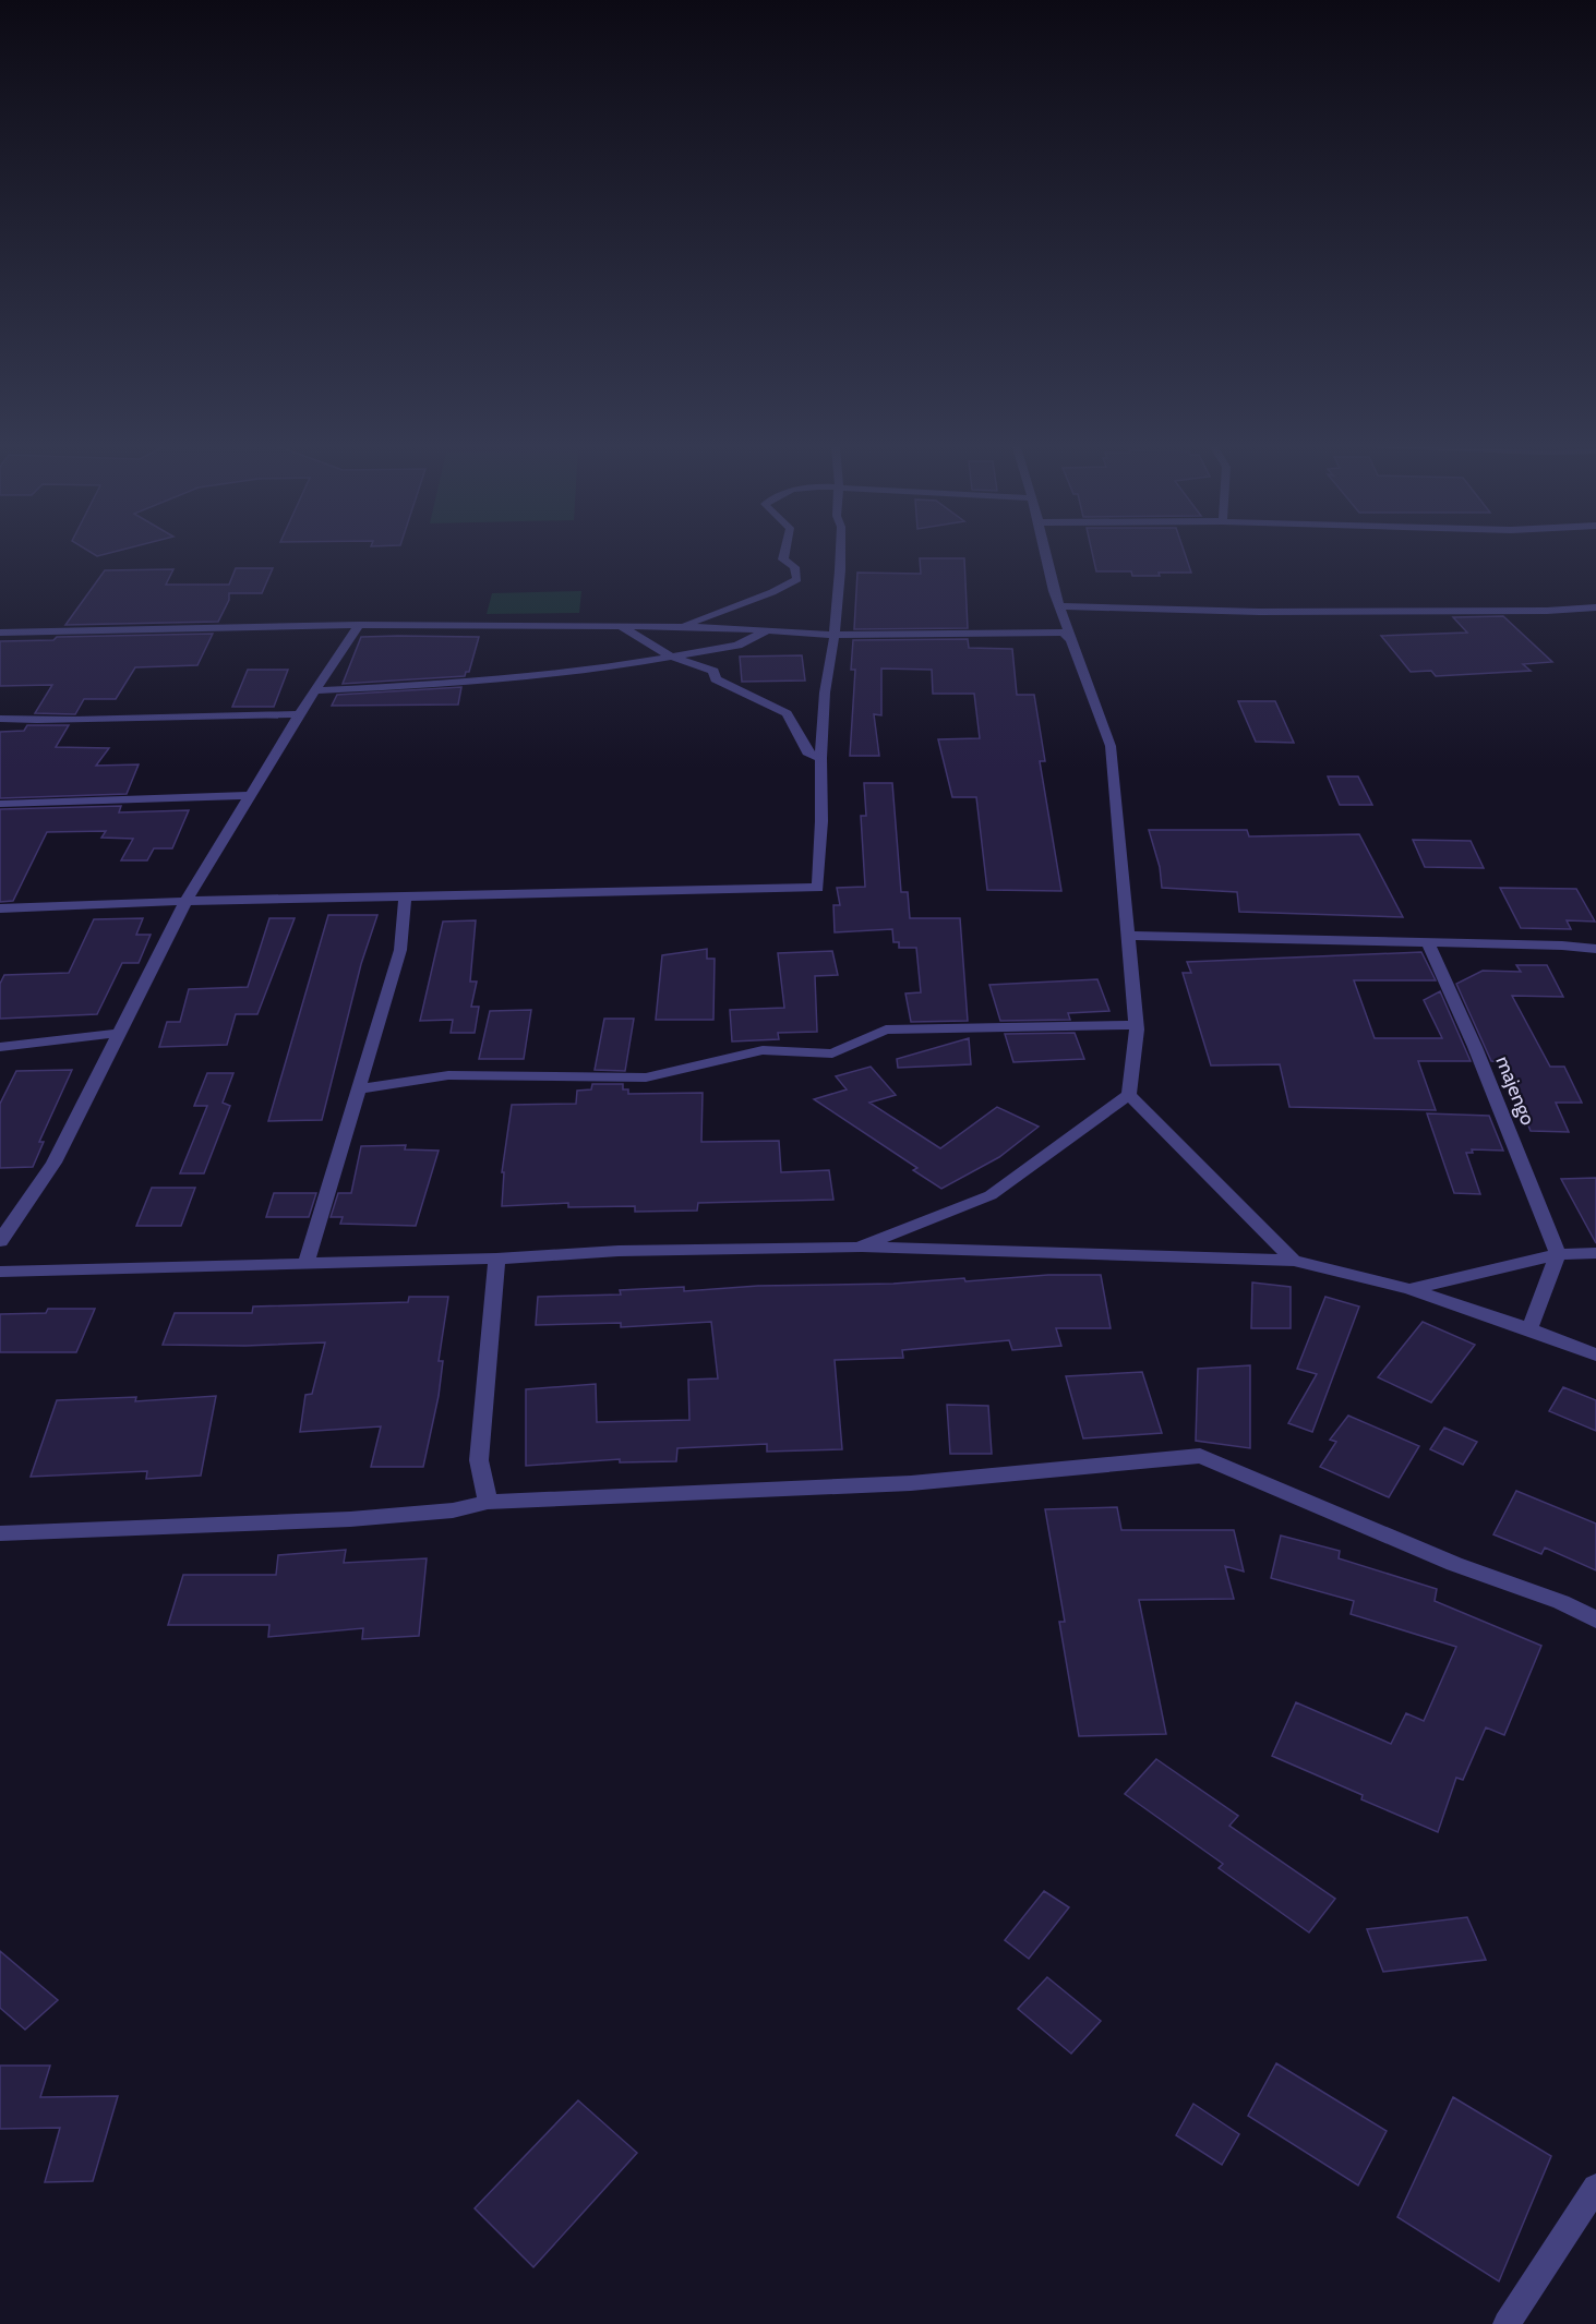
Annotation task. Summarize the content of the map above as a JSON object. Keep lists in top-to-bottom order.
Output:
{
  "streets": {
    "street": ["majengo"]
  }
}
